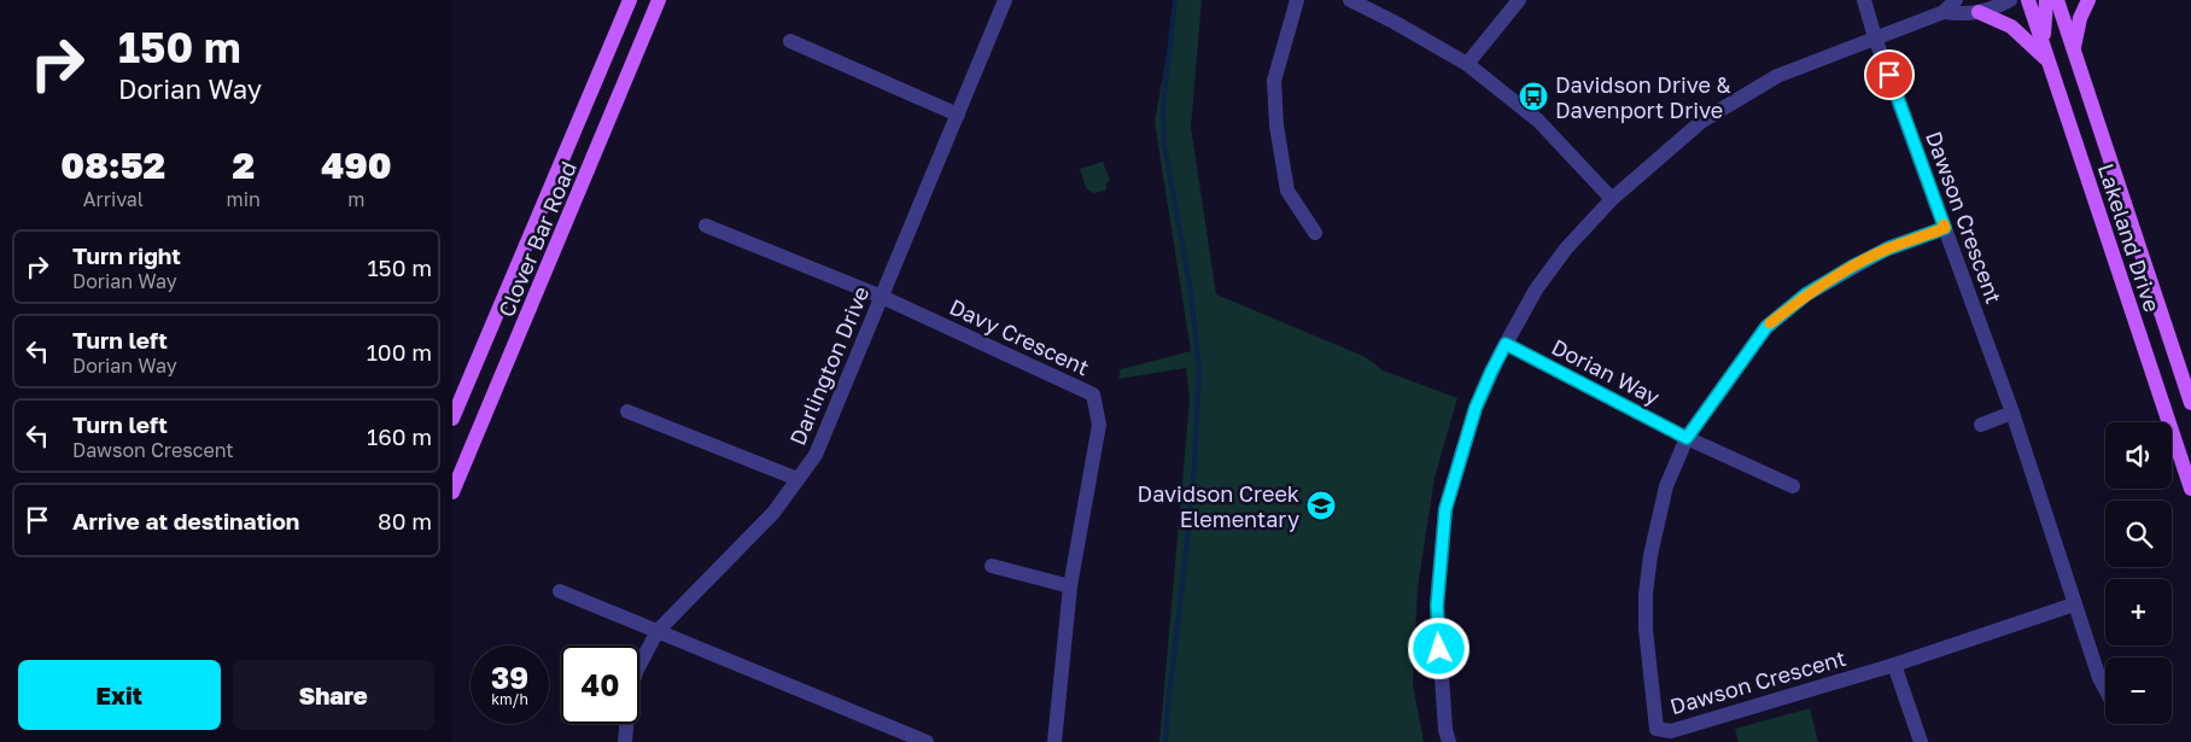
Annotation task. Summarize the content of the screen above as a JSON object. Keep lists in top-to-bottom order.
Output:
{
  "streets": {
    "main road": ["Lakeland Drive", "Clover Bar Road"],
    "street": [
      "Dawson Crescent",
      "Davy Crescent",
      "Darlington Drive",
      "Dorian Way"
    ]
  },
  "crossings": [
    ["Dawson Crescent", "Dorian Way"],
    ["Davy Crescent", "Darlington Drive"]
  ],
  "places": {
    "bus stop": ["Davidson Drive & Davenport Drive"],
    "school or university": ["Davidson Creek Elementary"]
  },
  "page": {
    "turn": ["150 m", "Dorian Way"],
    "eta": [
      "08:52",
      "Arrival",
      "2",
      "min",
      "490",
      "m"
    ],
    "list": [
      {
        "name": "Turn right",
        "note": "Dorian Way",
        "value": "150 m"
      },
      {
        "name": "Turn left",
        "note": "Dorian Way",
        "value": "100 m"
      },
      {
        "name": "Turn left",
        "note": "Dawson Crescent",
        "value": "160 m"
      },
      {
        "name": "Arrive at destination",
        "value": "80 m"
      }
    ],
    "map_buttons": ["+", "−"],
    "speed": "39 km/h",
    "limit": "40",
    "buttons": ["Exit", "Share"]
  }
}
